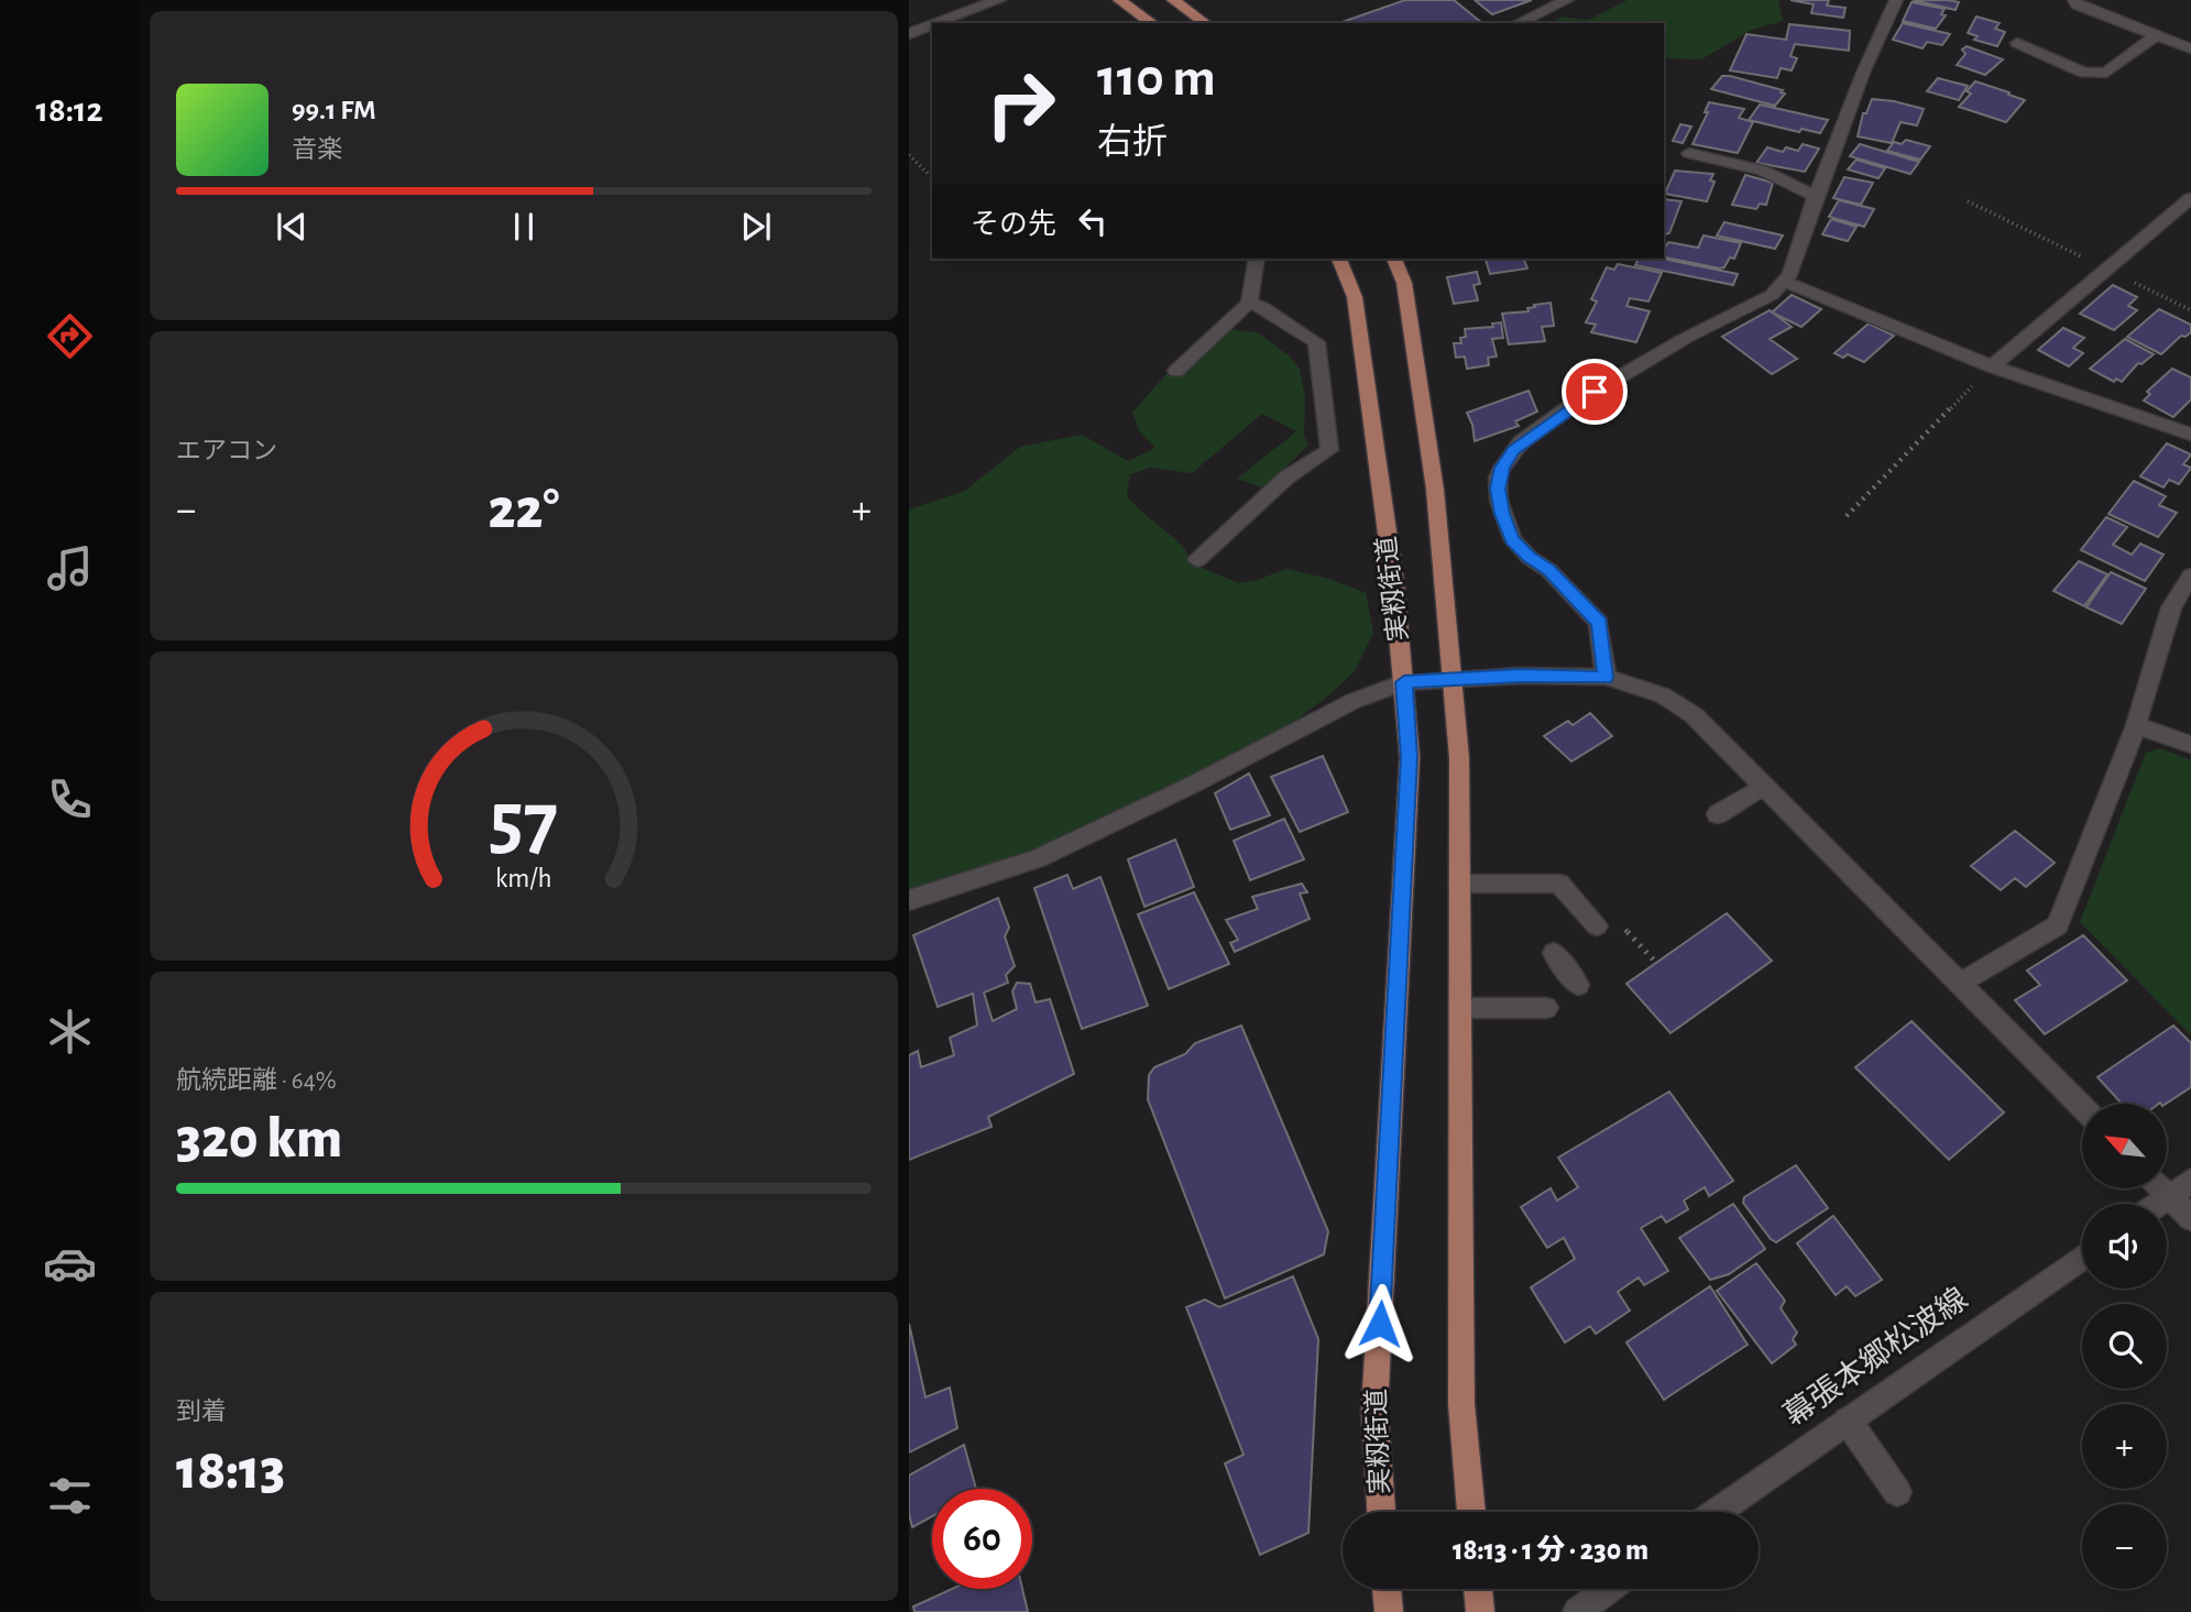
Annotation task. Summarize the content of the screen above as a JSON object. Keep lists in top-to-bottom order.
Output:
{
  "streets": {
    "main road": ["実籾街道"],
    "street": ["幕張本郷松波線"]
  },
  "north": "top left",
  "page": {
    "tabs": "18:12",
    "turn": ["110 m", "右折"],
    "song": ["99.1 FM", "音楽"],
    "then": "その先",
    "tile": [
      "エアコン",
      ["航続距離 · 64%", "320 km"],
      ["到着", "18:13"]
    ],
    "heat": ["−", "22°", "+"],
    "map_buttons": ["+", "−"],
    "limit": "60",
    "trip": "18:13 · 1 分 · 230 m",
    "gauge": ["57", "km/h"]
  }
}
